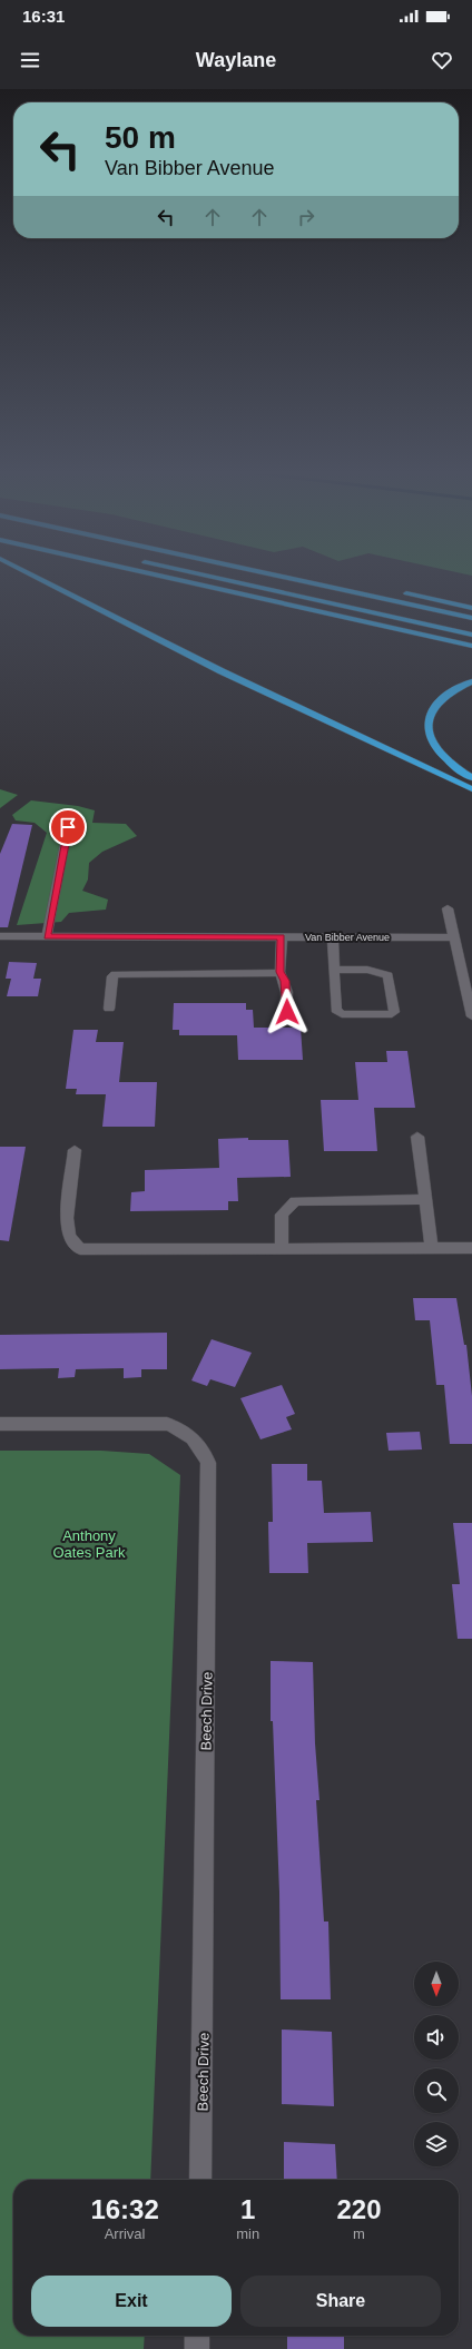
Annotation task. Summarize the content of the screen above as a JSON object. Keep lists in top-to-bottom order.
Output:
{
  "streets": {
    "street": ["Van Bibber Avenue", "Beech Drive"]
  },
  "parks": ["Anthony Oates Park"],
  "north": "bottom",
  "page": {
    "status": "16:31",
    "header": "Waylane",
    "turn": ["50 m", "Van Bibber Avenue"],
    "eta": [
      "16:32",
      "Arrival",
      "1",
      "min",
      "220",
      "m"
    ],
    "buttons": ["Exit", "Share"]
  }
}
